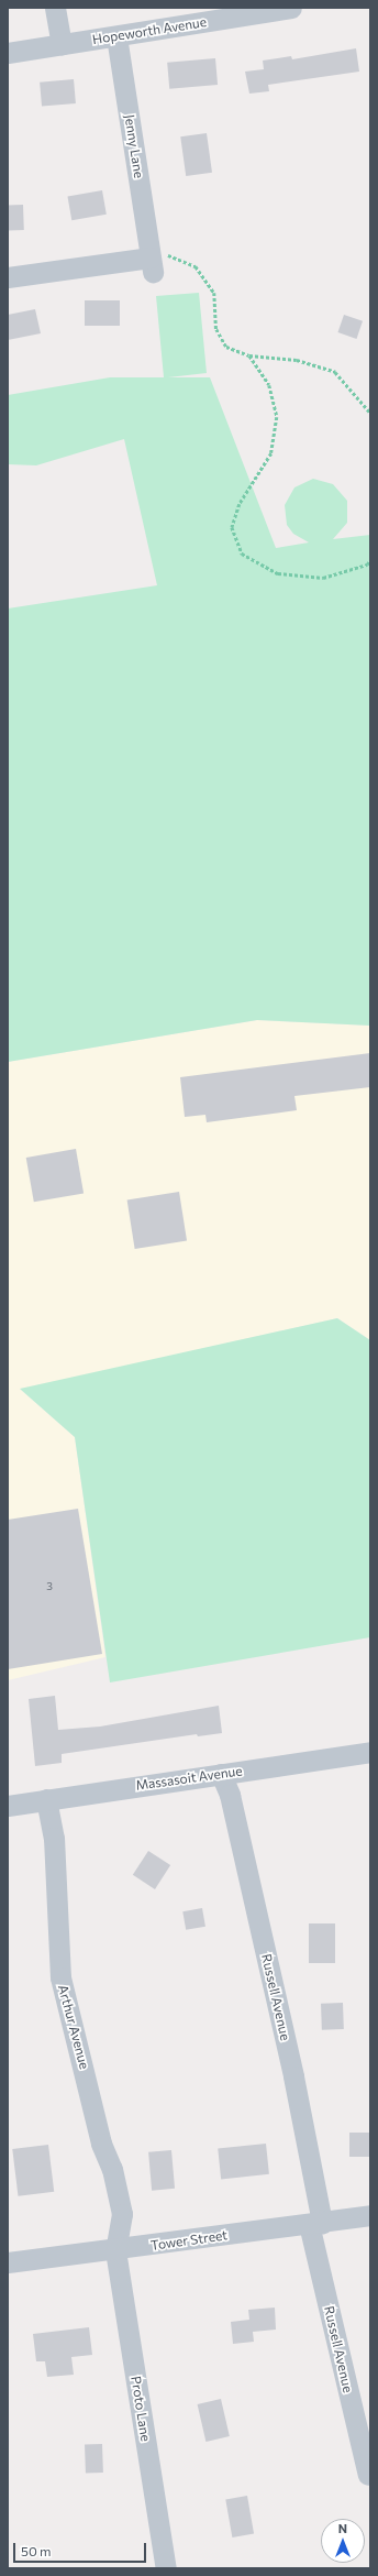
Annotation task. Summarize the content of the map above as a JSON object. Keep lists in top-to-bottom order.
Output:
{
  "streets": {
    "street": [
      "Hopeworth Avenue",
      "Jenny Lane",
      "Massasoit Avenue",
      "Russell Avenue",
      "Arthur Avenue",
      "Tower Street",
      "Proto Lane"
    ]
  },
  "crossings": [
    ["Hopeworth Avenue", "Jenny Lane"],
    ["Massasoit Avenue", "Russell Avenue"],
    ["Massasoit Avenue", "Arthur Avenue"],
    ["Russell Avenue", "Tower Street"],
    ["Arthur Avenue", "Tower Street"],
    ["Arthur Avenue", "Proto Lane"],
    ["Tower Street", "Proto Lane"]
  ],
  "house_numbers": ["3"],
  "scale_bar": "50 m",
  "north": "top"
}
